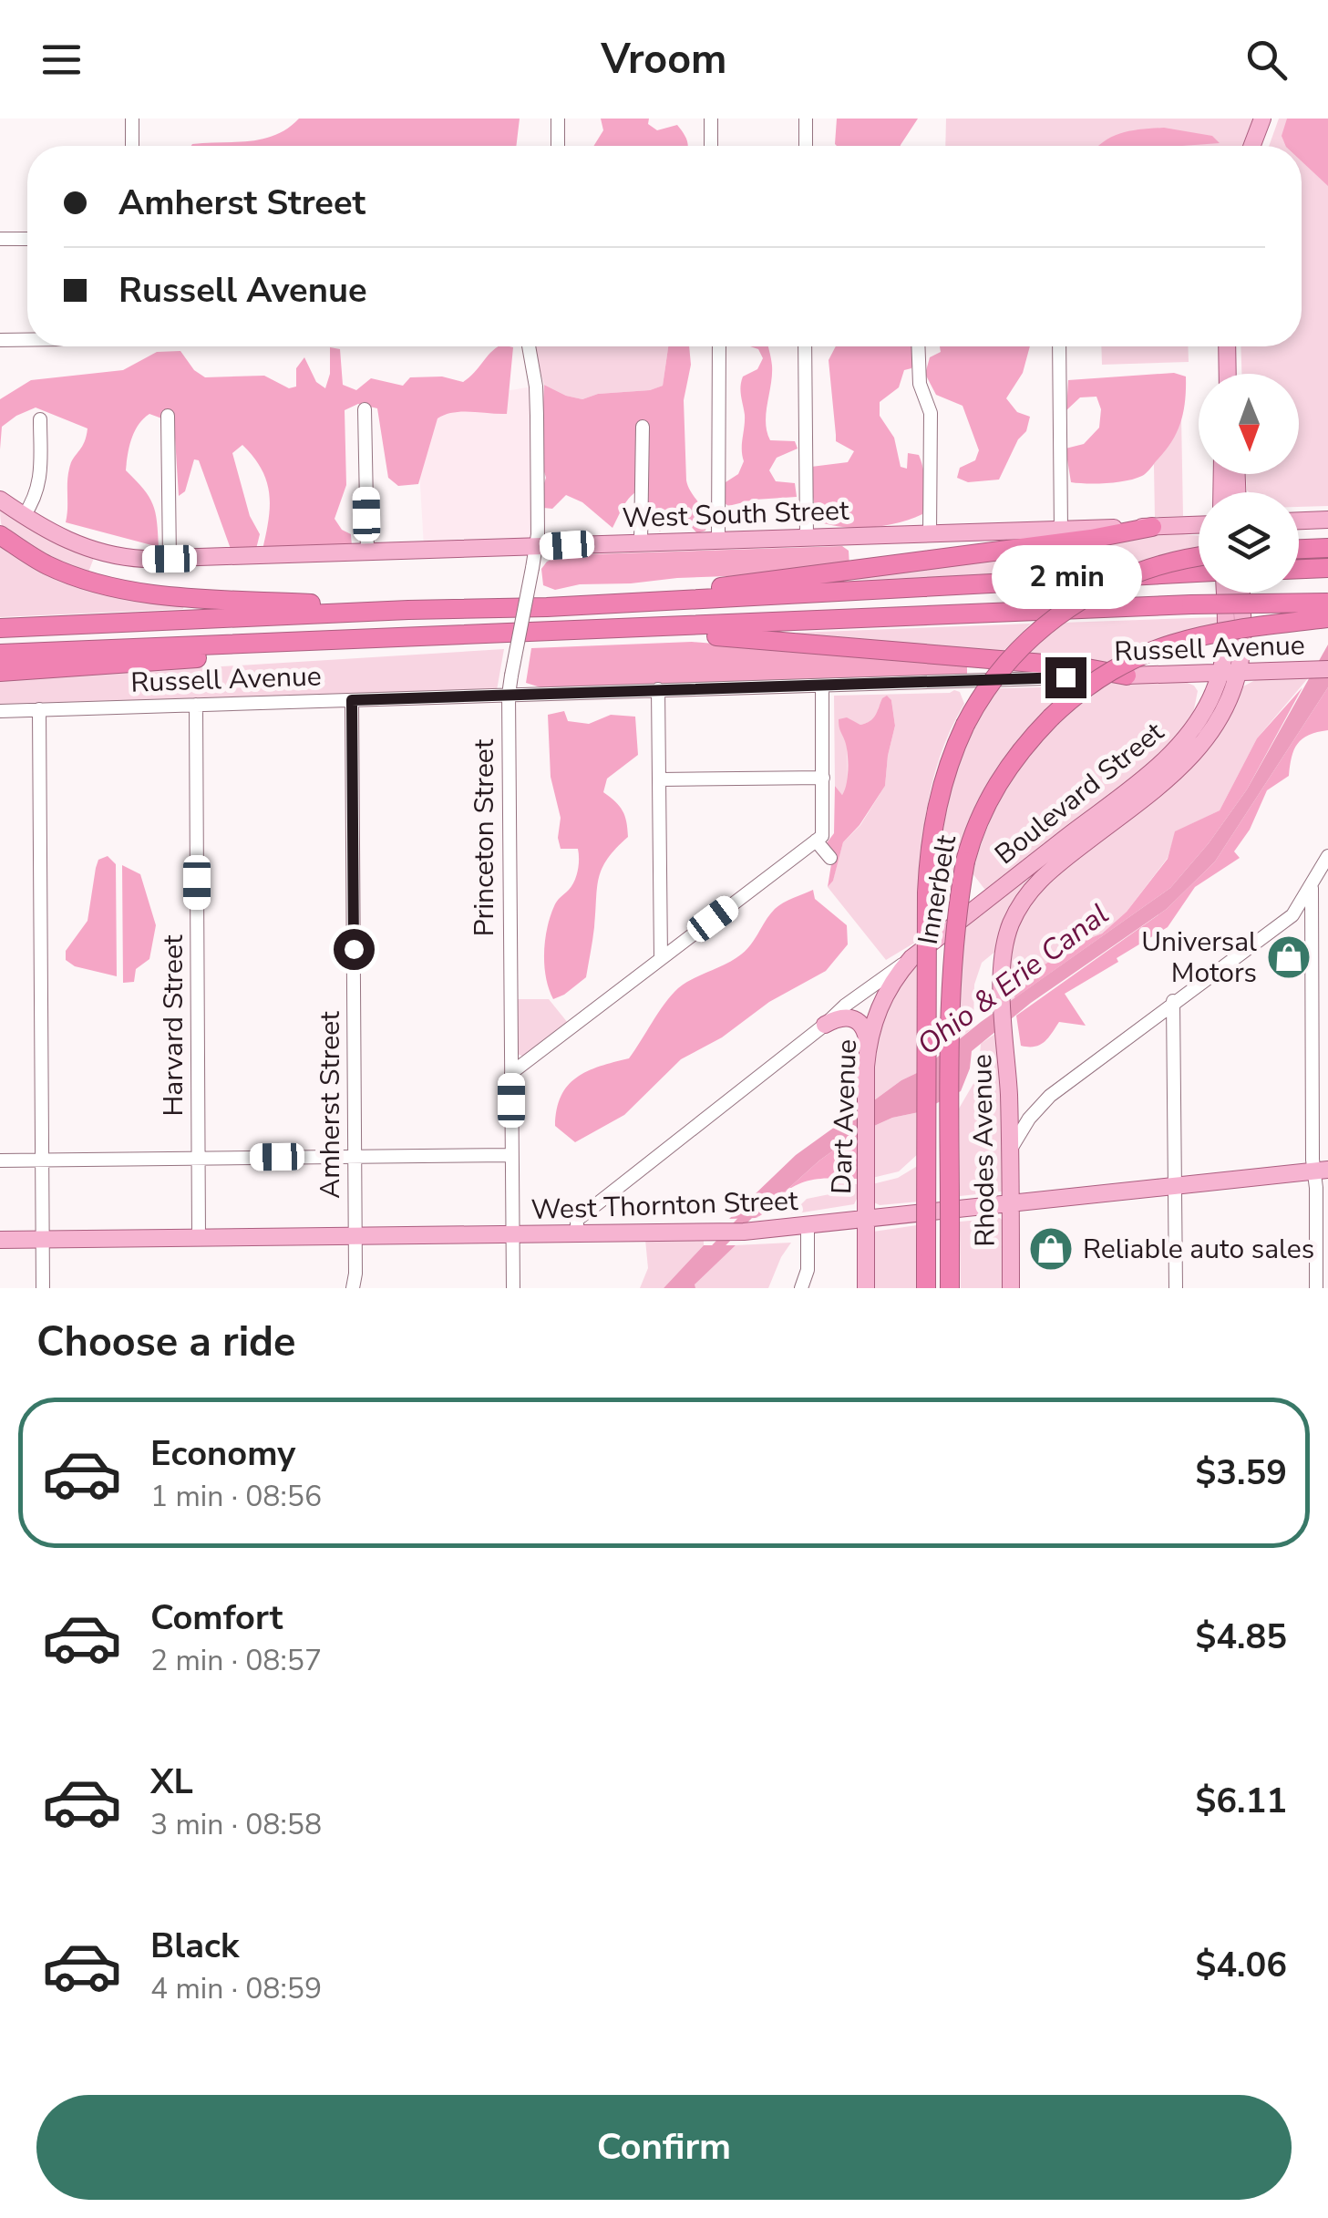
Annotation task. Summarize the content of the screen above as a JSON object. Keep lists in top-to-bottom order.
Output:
{
  "streets": {
    "highway": ["Innerbelt"],
    "main road": [
      "West South Street",
      "Russell Avenue",
      "Boulevard Street",
      "Dart Avenue",
      "Rhodes Avenue",
      "West Thornton Street"
    ],
    "street": ["Princeton Street", "Harvard Street", "Amherst Street"]
  },
  "crossings": [
    ["West South Street", "Princeton Street"],
    ["Russell Avenue", "Boulevard Street"],
    ["Russell Avenue", "Princeton Street"],
    ["Russell Avenue", "Harvard Street"],
    ["Russell Avenue", "Amherst Street"],
    ["Boulevard Street", "Dart Avenue"],
    ["Boulevard Street", "Rhodes Avenue"],
    ["Boulevard Street", "West Thornton Street"],
    ["Princeton Street", "West Thornton Street"],
    ["Harvard Street", "West Thornton Street"],
    ["Amherst Street", "West Thornton Street"],
    ["Dart Avenue", "West Thornton Street"],
    ["Rhodes Avenue", "West Thornton Street"]
  ],
  "water": ["Ohio & Erie Canal"],
  "places": {
    "shop": ["Universal Motors", "Reliable auto sales"]
  },
  "north": "bottom",
  "page": {
    "header": "Vroom",
    "banner": ["Amherst Street", "Russell Avenue"],
    "bubble": "2 min",
    "heading": "Choose a ride",
    "list": [
      {
        "name": "Economy",
        "note": "1 min · 08:56",
        "value": "$3.59"
      },
      {
        "name": "Comfort",
        "note": "2 min · 08:57",
        "value": "$4.85"
      },
      {
        "name": "XL",
        "note": "3 min · 08:58",
        "value": "$6.11"
      },
      {
        "name": "Black",
        "note": "4 min · 08:59",
        "value": "$4.06"
      }
    ],
    "buttons": "Confirm"
  }
}
